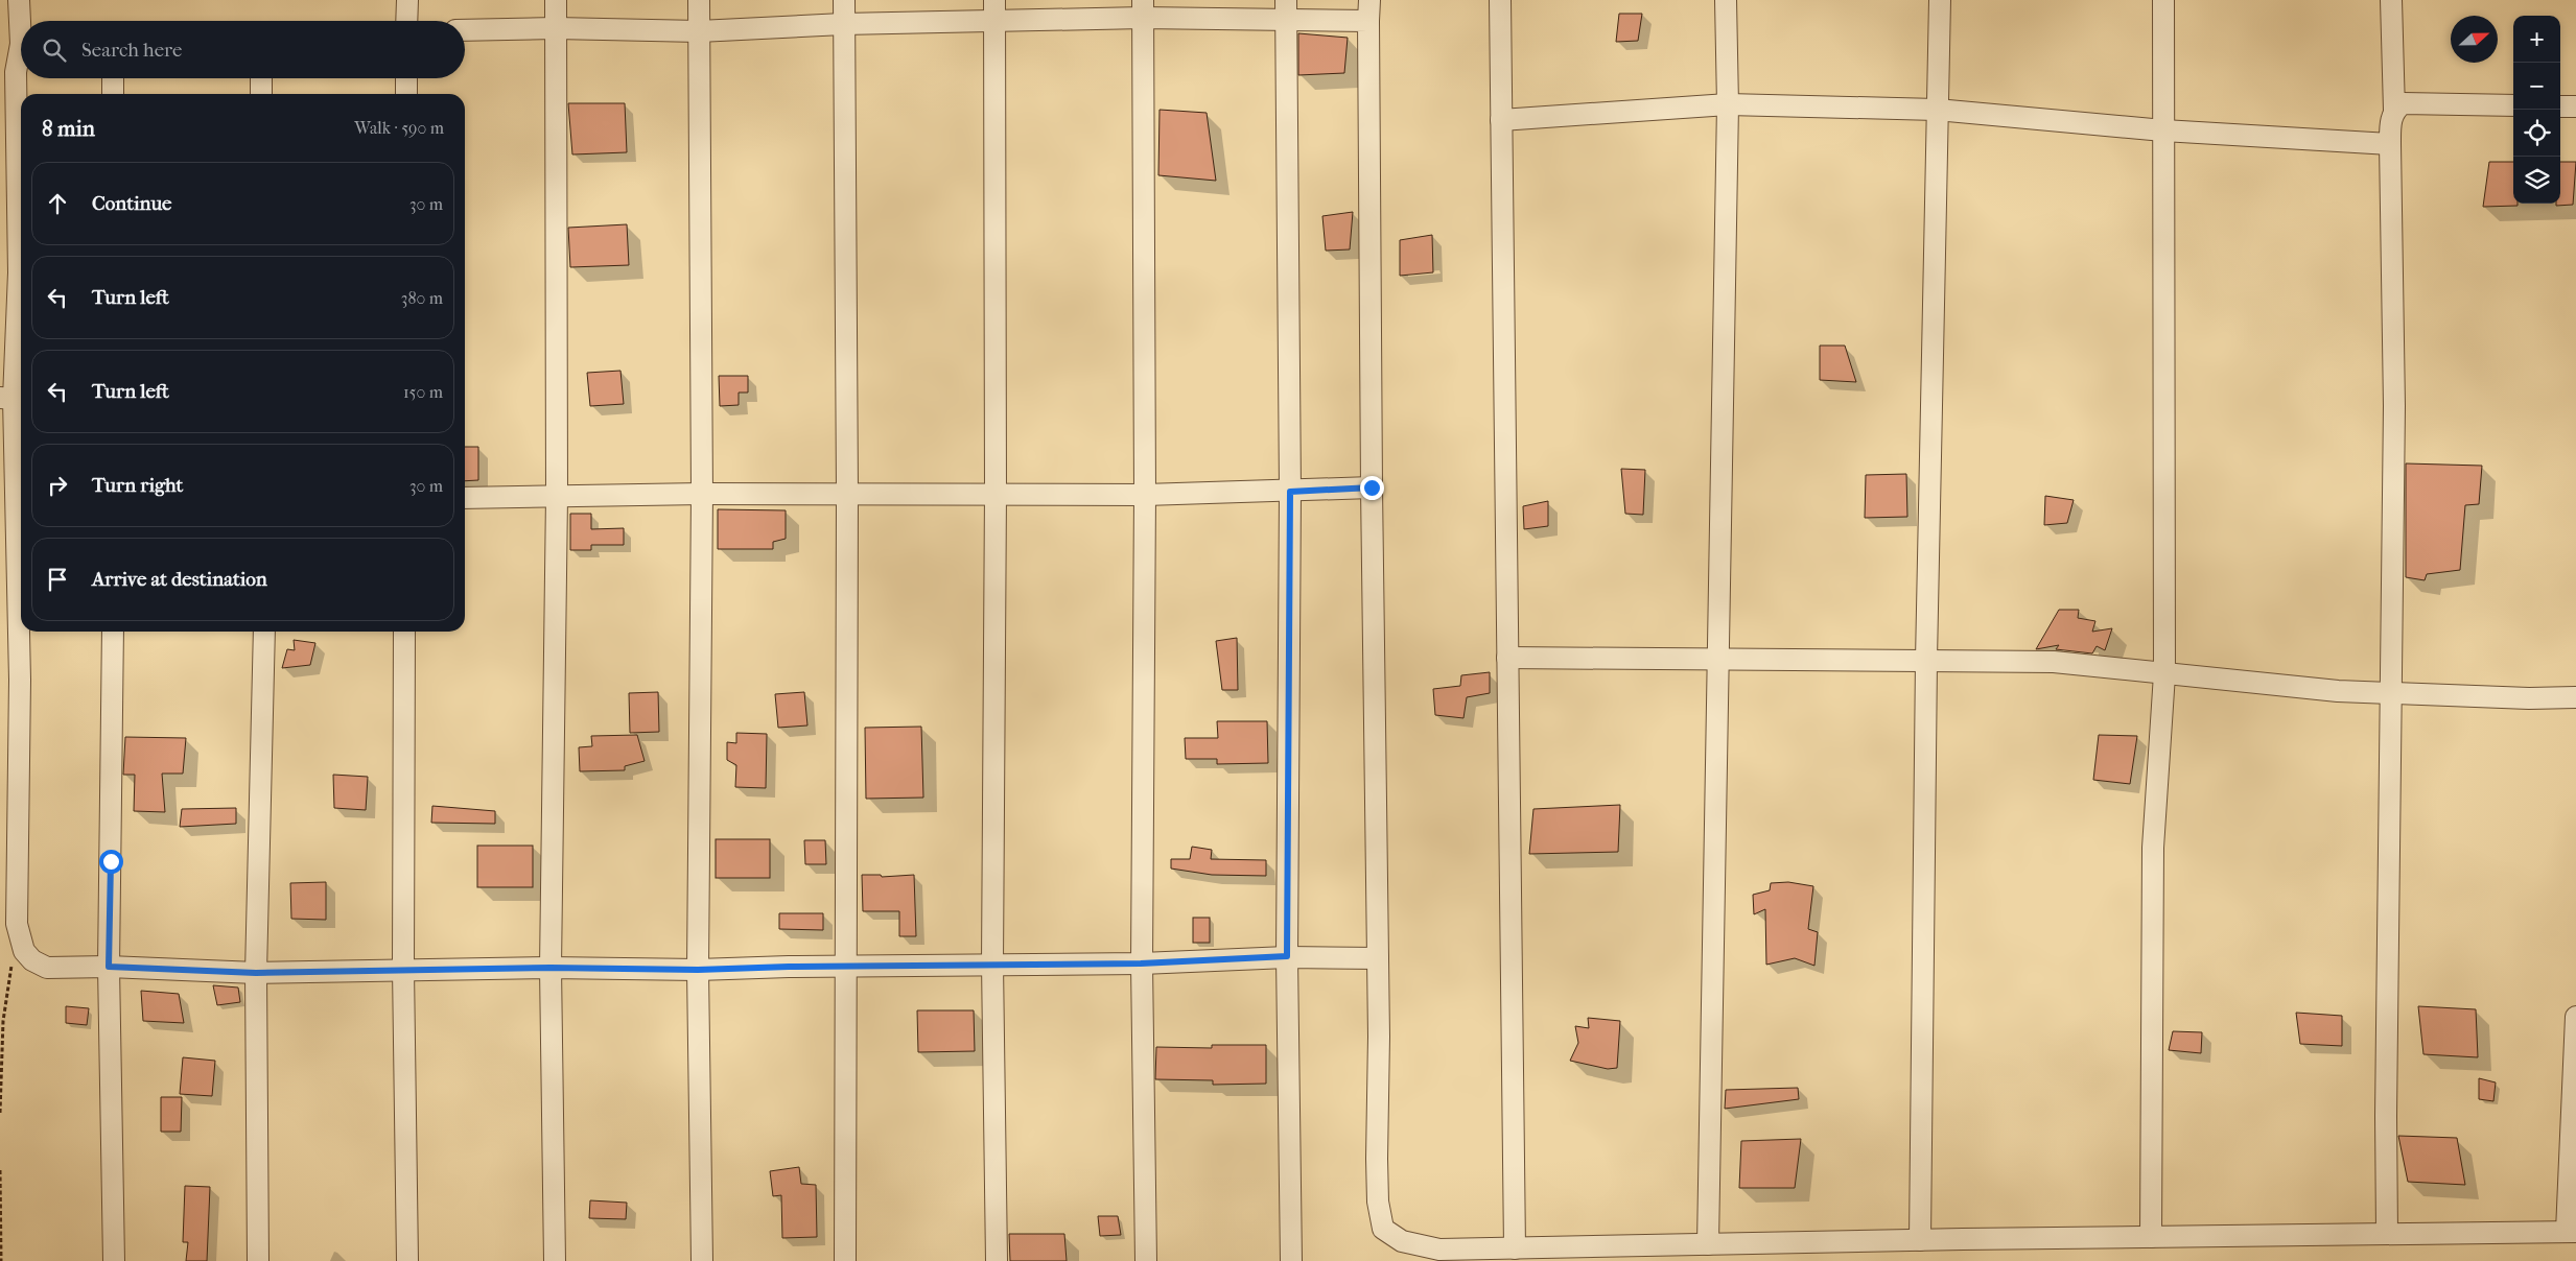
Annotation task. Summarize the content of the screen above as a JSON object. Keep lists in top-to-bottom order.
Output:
{
  "north": "right",
  "page": {
    "map_buttons": ["+", "−"],
    "search": "Search here",
    "heading": ["8 min", "Walk · 590 m"],
    "list": [
      ["Continue", "30 m"],
      ["Turn left", "380 m"],
      ["Turn left", "150 m"],
      ["Turn right", "30 m"],
      "Arrive at destination"
    ]
  }
}
